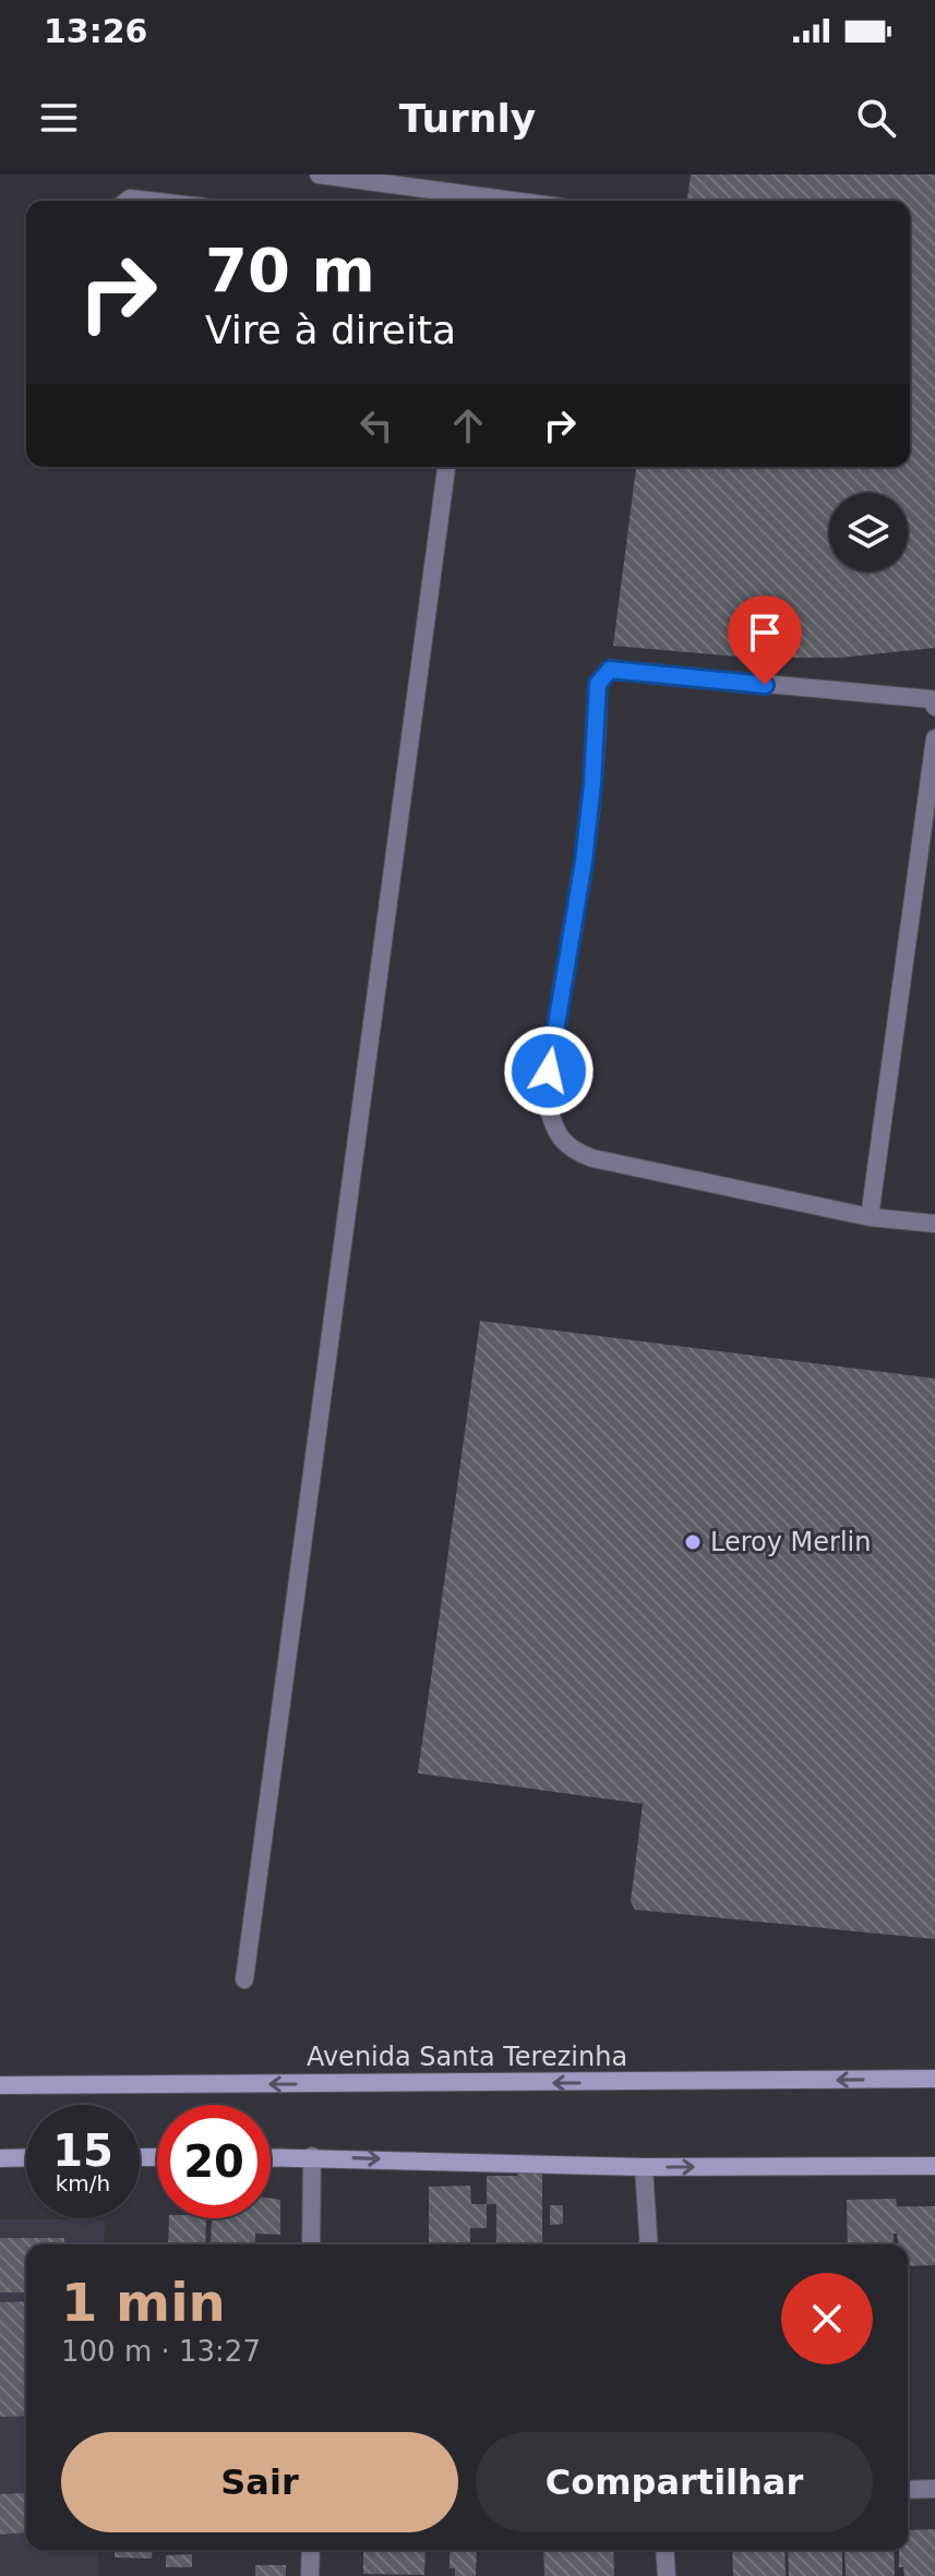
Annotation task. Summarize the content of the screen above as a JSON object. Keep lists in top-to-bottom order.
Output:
{
  "streets": {
    "street": ["Avenida Santa Terezinha"]
  },
  "places": ["Leroy Merlin"],
  "page": {
    "status": "13:26",
    "header": "Turnly",
    "turn": ["70 m", "Vire à direita"],
    "speed": "15 km/h",
    "limit": "20",
    "heading": ["1 min", "100 m · 13:27"],
    "buttons": ["Sair", "Compartilhar"]
  }
}
